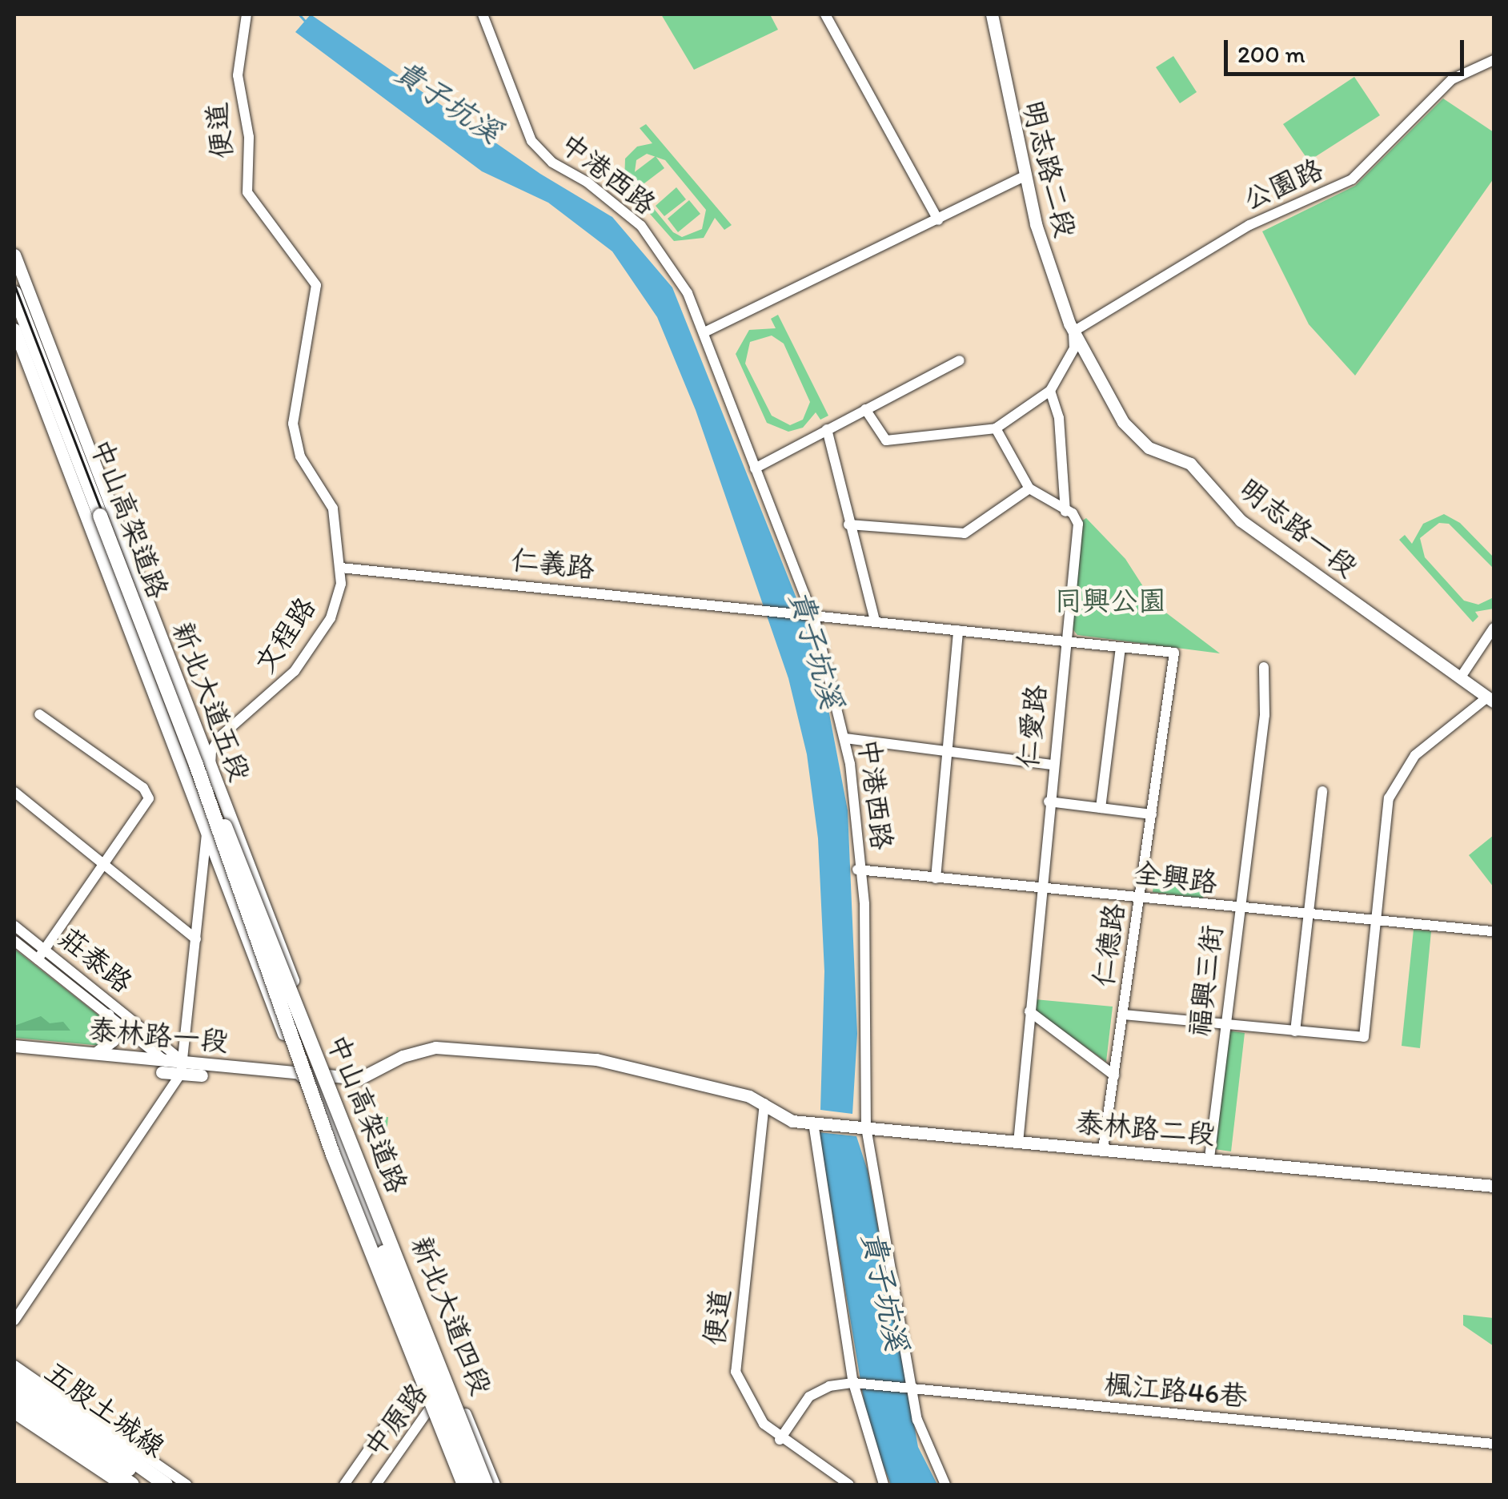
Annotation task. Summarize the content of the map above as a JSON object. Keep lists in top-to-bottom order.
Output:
{
  "streets": {
    "highway": ["中山高架道路", "五股土城線"],
    "main road": [
      "明志路二段",
      "明志路一段",
      "新北大道五段",
      "泰林路一段",
      "泰林路二段",
      "新北大道四段"
    ],
    "street": [
      "便道",
      "中港西路",
      "公園路",
      "仁義路",
      "文程路",
      "仁愛路",
      "全興路",
      "仁德路",
      "莊泰路",
      "福興三街",
      "楓江路46巷",
      "中原路"
    ]
  },
  "crossings": [
    ["便道", "文程路"],
    ["便道", "泰林路二段"],
    ["便道", "楓江路46巷"],
    ["明志路二段", "公園路"],
    ["明志路二段", "明志路一段"],
    ["中港西路", "仁義路"],
    ["中港西路", "全興路"],
    ["中港西路", "泰林路二段"],
    ["中港西路", "楓江路46巷"],
    ["公園路", "明志路一段"],
    ["中山高架道路", "文程路"],
    ["中山高架道路", "新北大道五段"],
    ["中山高架道路", "新北大道四段"],
    ["仁義路", "文程路"],
    ["文程路", "新北大道五段"],
    ["新北大道五段", "泰林路一段"],
    ["新北大道五段", "新北大道四段"],
    ["仁愛路", "全興路"],
    ["仁愛路", "泰林路二段"],
    ["全興路", "仁德路"],
    ["全興路", "福興三街"],
    ["仁德路", "泰林路二段"],
    ["莊泰路", "泰林路一段"],
    ["福興三街", "泰林路二段"],
    ["泰林路一段", "新北大道四段"],
    ["新北大道四段", "中原路"]
  ],
  "water": ["貴子坑溪"],
  "parks": ["同興公園"],
  "scale_bar": "200 m"
}
